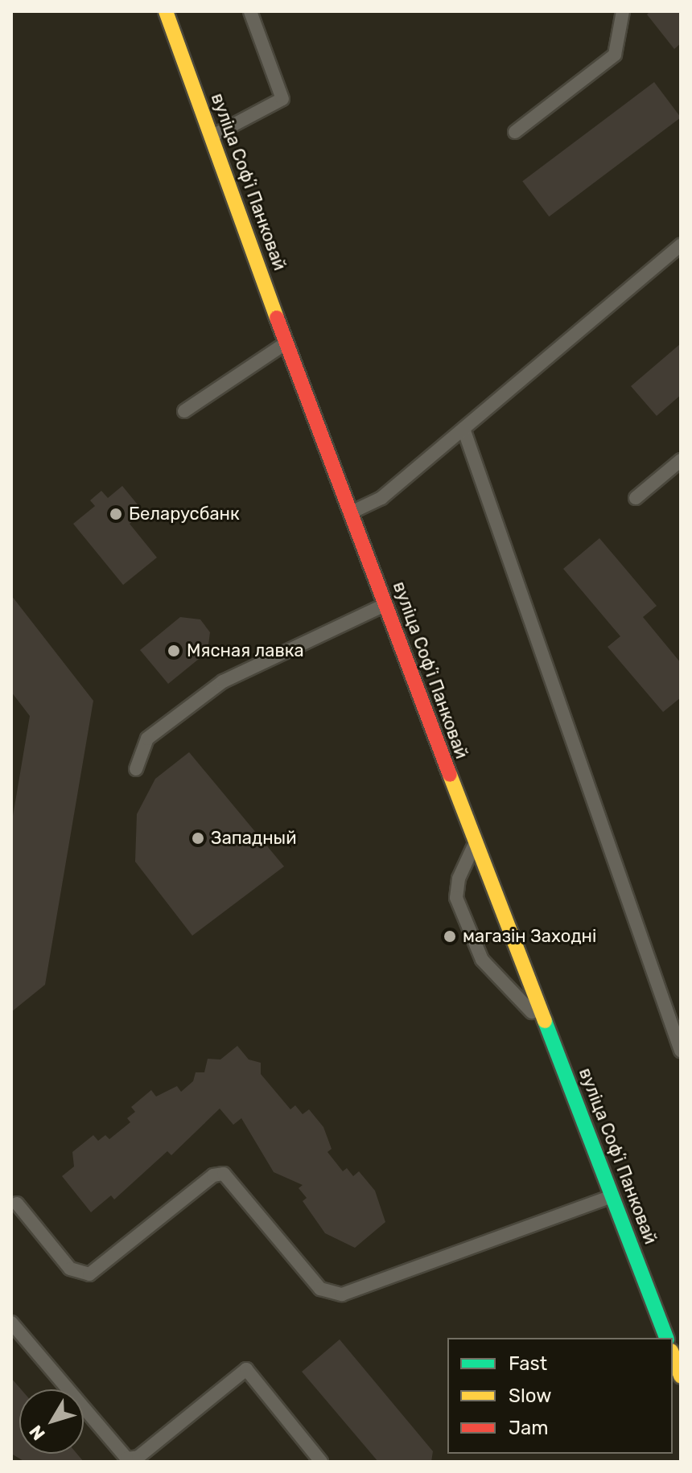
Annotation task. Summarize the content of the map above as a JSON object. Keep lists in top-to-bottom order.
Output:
{
  "streets": {
    "main road": ["вуліца Софʼі Панковай"]
  },
  "places": [
    "Беларусбанк",
    "Мясная лавка",
    "Западный",
    "магазін Заходні"
  ],
  "legend": ["Fast", "Slow", "Jam"],
  "north": "bottom left"
}
